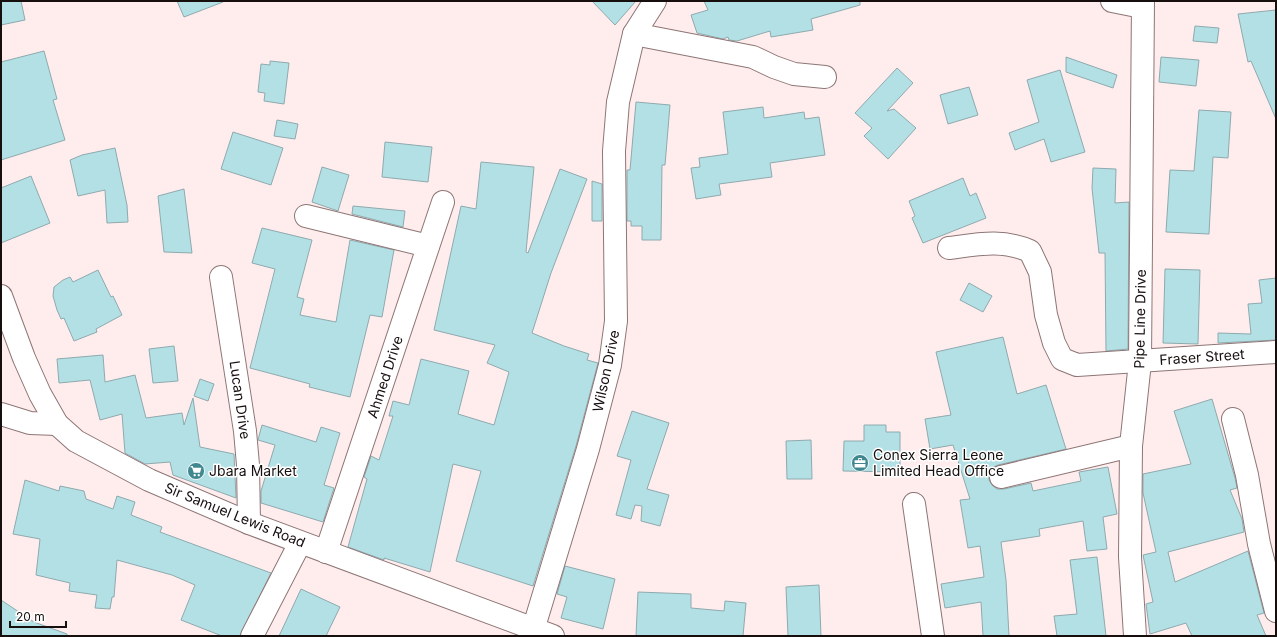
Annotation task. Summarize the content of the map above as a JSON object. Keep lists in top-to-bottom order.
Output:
{
  "streets": {
    "street": [
      "Pipe Line Drive",
      "Fraser Street",
      "Wilson Drive",
      "Ahmed Drive",
      "Lucan Drive",
      "Sir Samuel Lewis Road"
    ]
  },
  "crossings": [
    ["Pipe Line Drive", "Fraser Street"],
    ["Wilson Drive", "Sir Samuel Lewis Road"],
    ["Ahmed Drive", "Sir Samuel Lewis Road"],
    ["Lucan Drive", "Sir Samuel Lewis Road"]
  ],
  "places": {
    "office": ["Conex Sierra Leone Limited Head Office"],
    "supermarket": ["Jbara Market"]
  },
  "scale_bar": "20 m"
}
